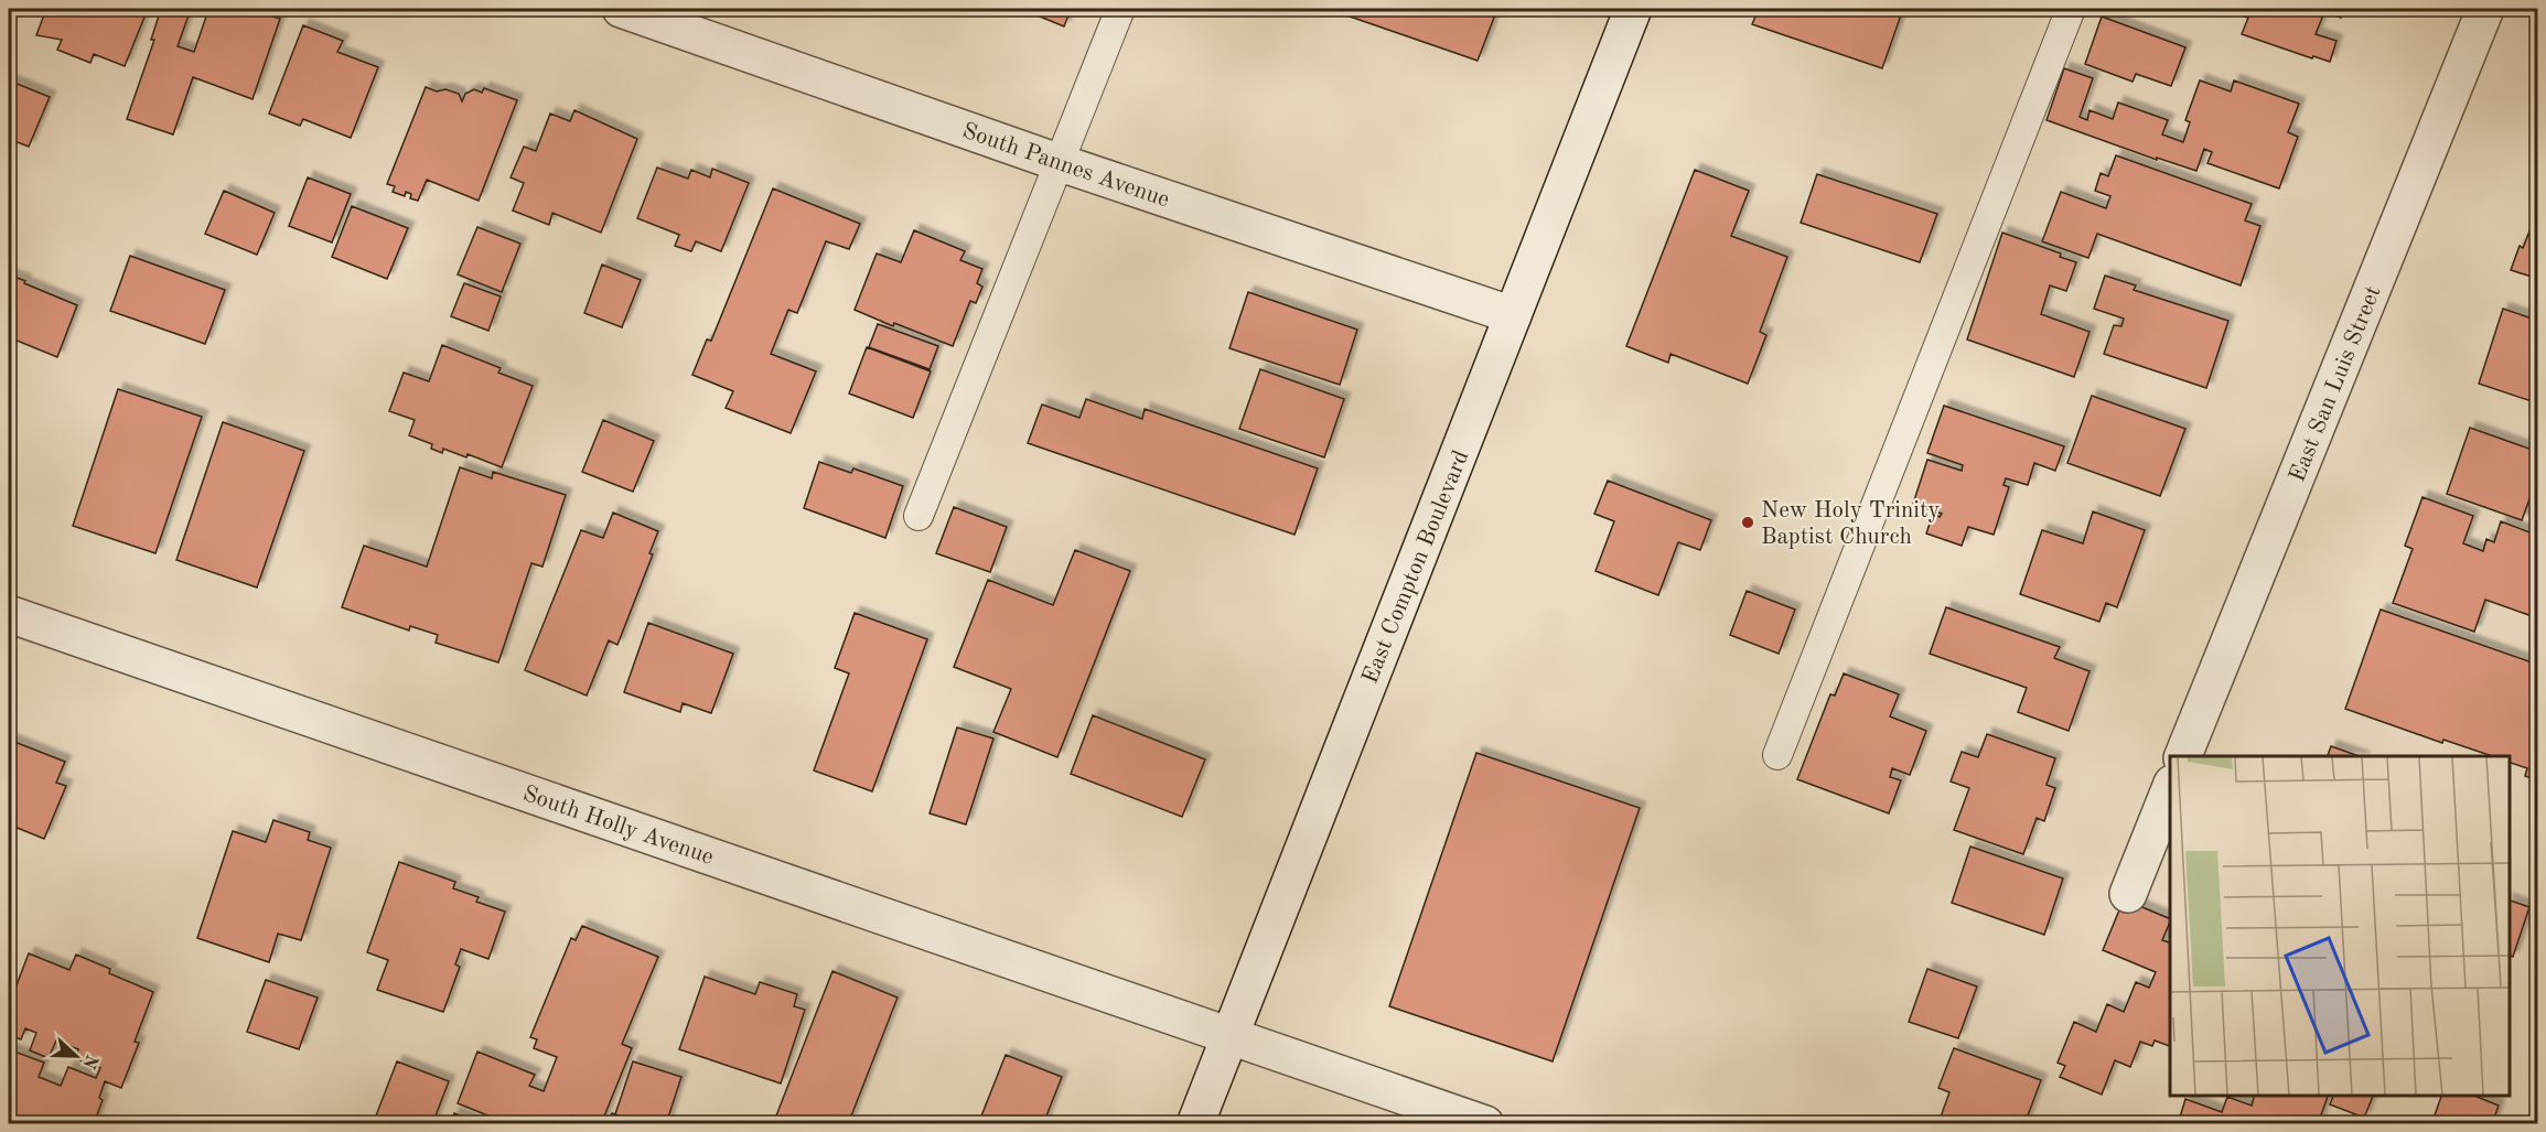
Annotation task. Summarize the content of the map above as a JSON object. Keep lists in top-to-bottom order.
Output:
{
  "streets": {
    "street": [
      "South Pannes Avenue",
      "East San Luis Street",
      "East Compton Boulevard",
      "South Holly Avenue"
    ]
  },
  "crossings": [
    ["South Pannes Avenue", "East Compton Boulevard"],
    ["East Compton Boulevard", "South Holly Avenue"]
  ],
  "places": ["New Holy Trinity Baptist Church"],
  "north": "right"
}
